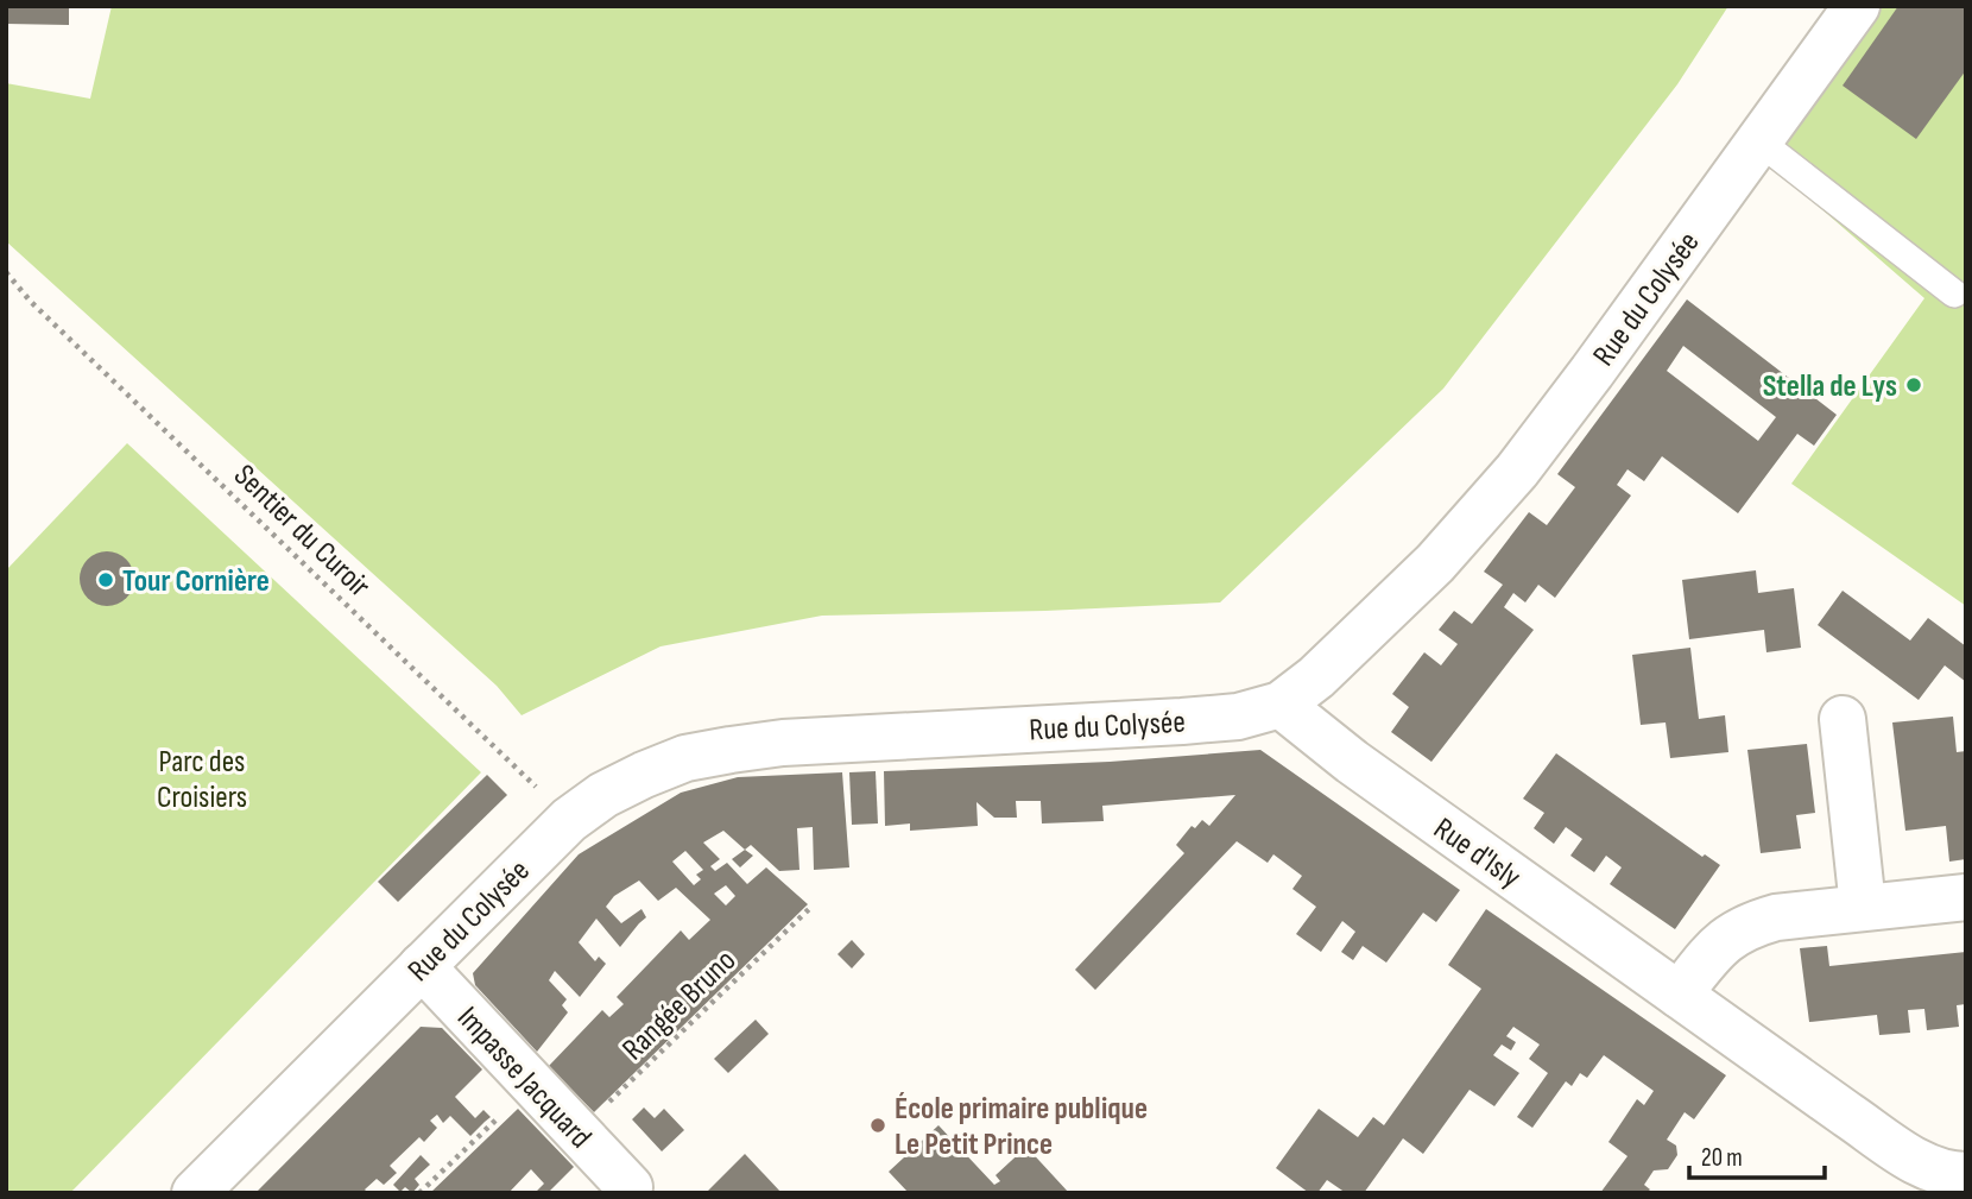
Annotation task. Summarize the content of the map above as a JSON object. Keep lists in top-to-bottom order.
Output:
{
  "streets": {
    "street": ["Rue du Colysée", "Rue d'Isly", "Impasse Jacquard"],
    "path": ["Sentier du Curoir", "Rangée Bruno"]
  },
  "crossings": [
    ["Rue du Colysée", "Sentier du Curoir"],
    ["Rue du Colysée", "Rue d'Isly"],
    ["Rue du Colysée", "Impasse Jacquard"],
    ["Rangée Bruno", "Impasse Jacquard"]
  ],
  "parks": ["Parc des Croisiers"],
  "places": ["Stella de Lys", "Tour Cornière", "École primaire publique Le Petit Prince"],
  "scale_bar": "20 m"
}
